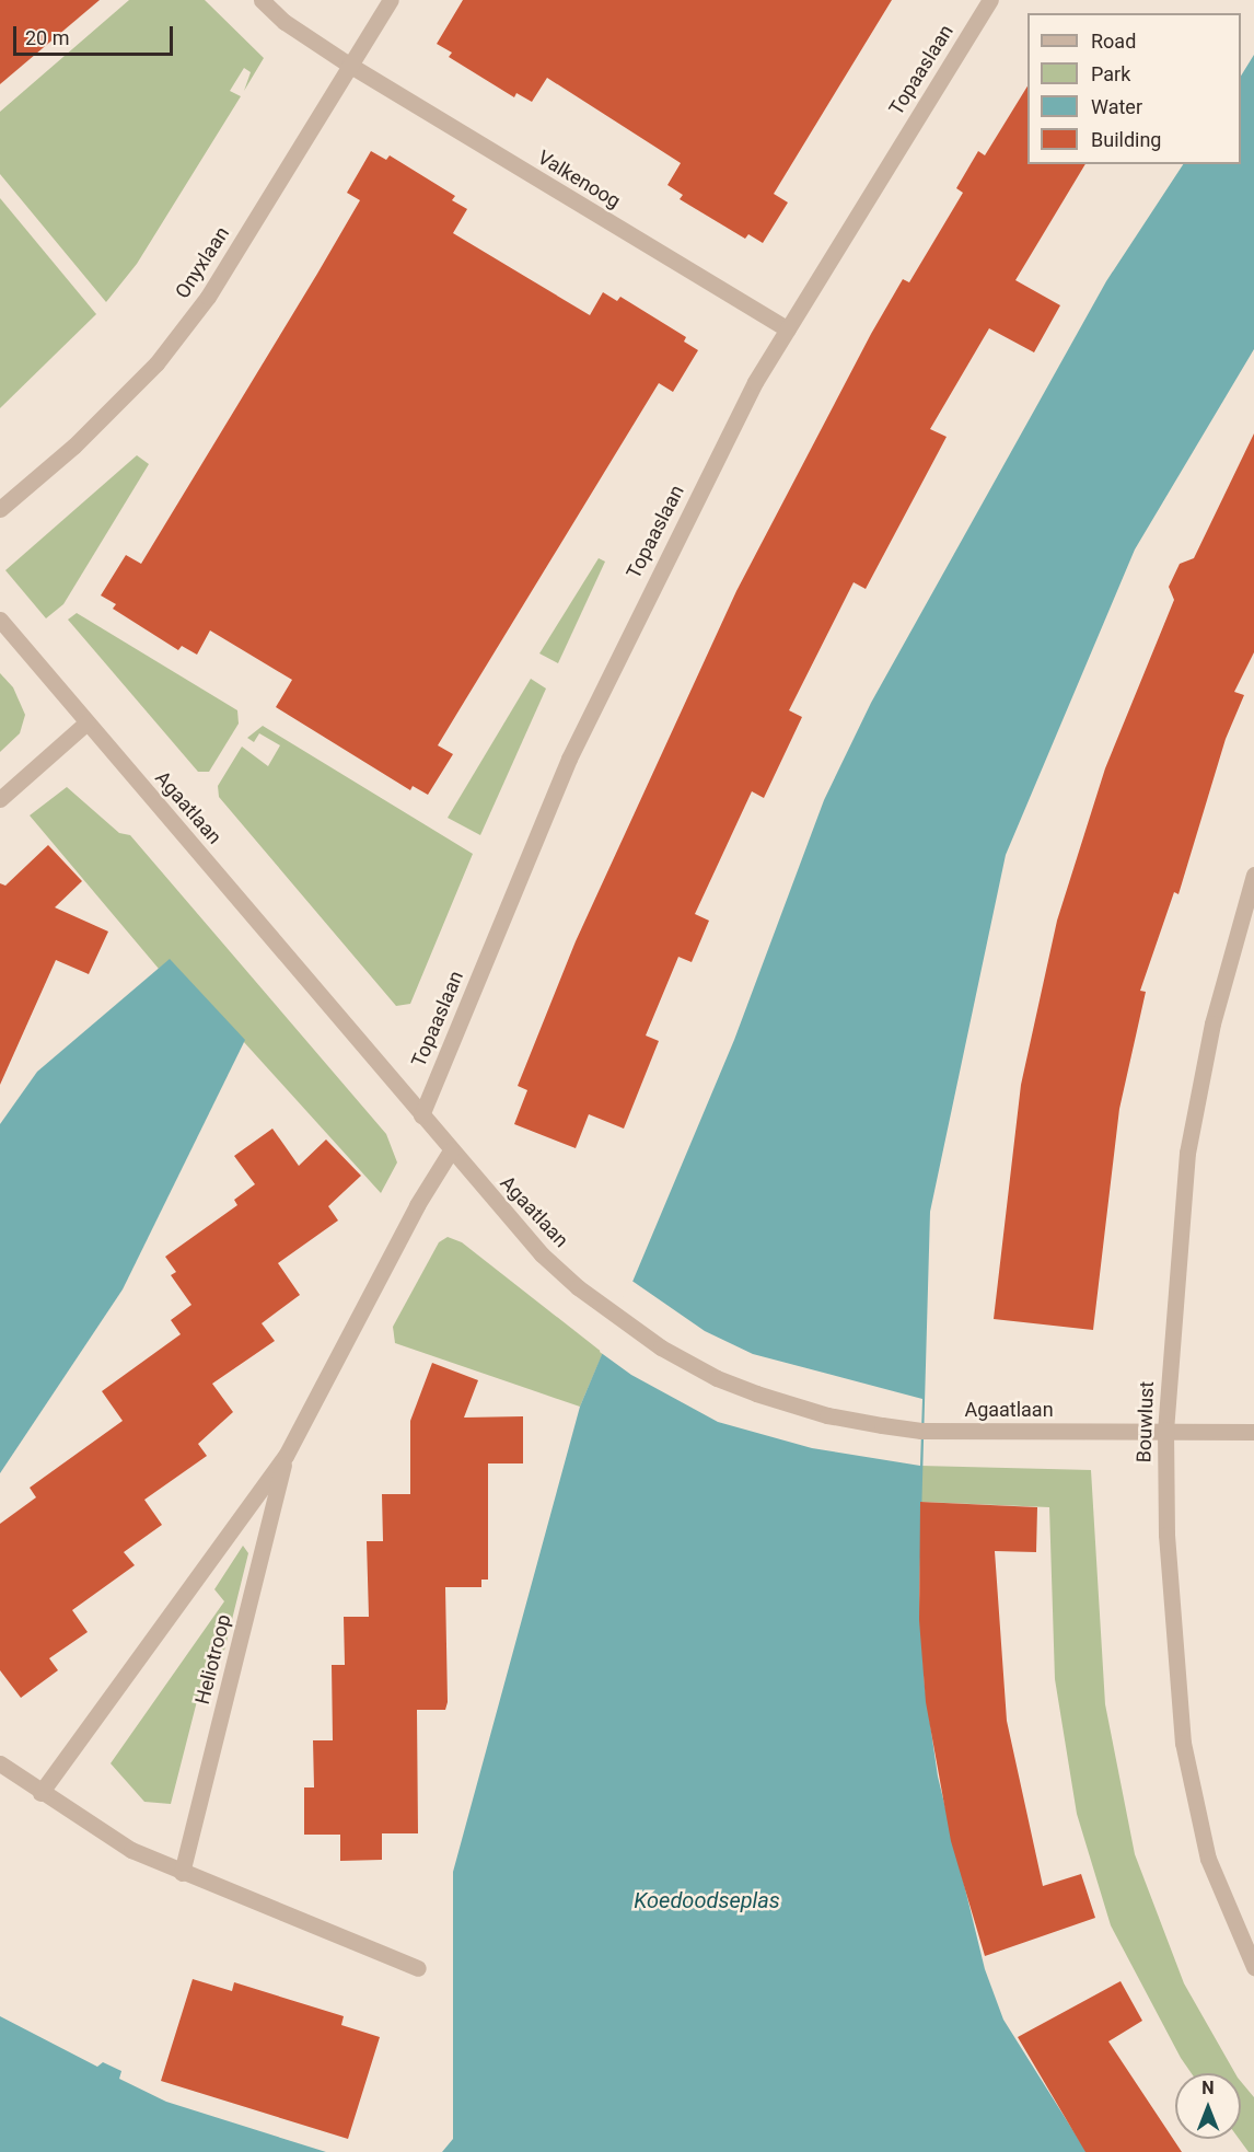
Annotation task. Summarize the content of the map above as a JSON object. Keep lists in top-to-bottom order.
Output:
{
  "streets": {
    "street": [
      "Topaaslaan",
      "Valkenoog",
      "Onyxlaan",
      "Agaatlaan",
      "Bouwlust",
      "Heliotroop"
    ]
  },
  "crossings": [
    ["Topaaslaan", "Valkenoog"],
    ["Topaaslaan", "Agaatlaan"],
    ["Valkenoog", "Onyxlaan"],
    ["Agaatlaan", "Bouwlust"],
    ["Agaatlaan", "Heliotroop"]
  ],
  "water": ["Koedoodseplas"],
  "legend": [
    "Road",
    "Park",
    "Water",
    "Building"
  ],
  "scale_bar": "20 m",
  "north": "top"
}
